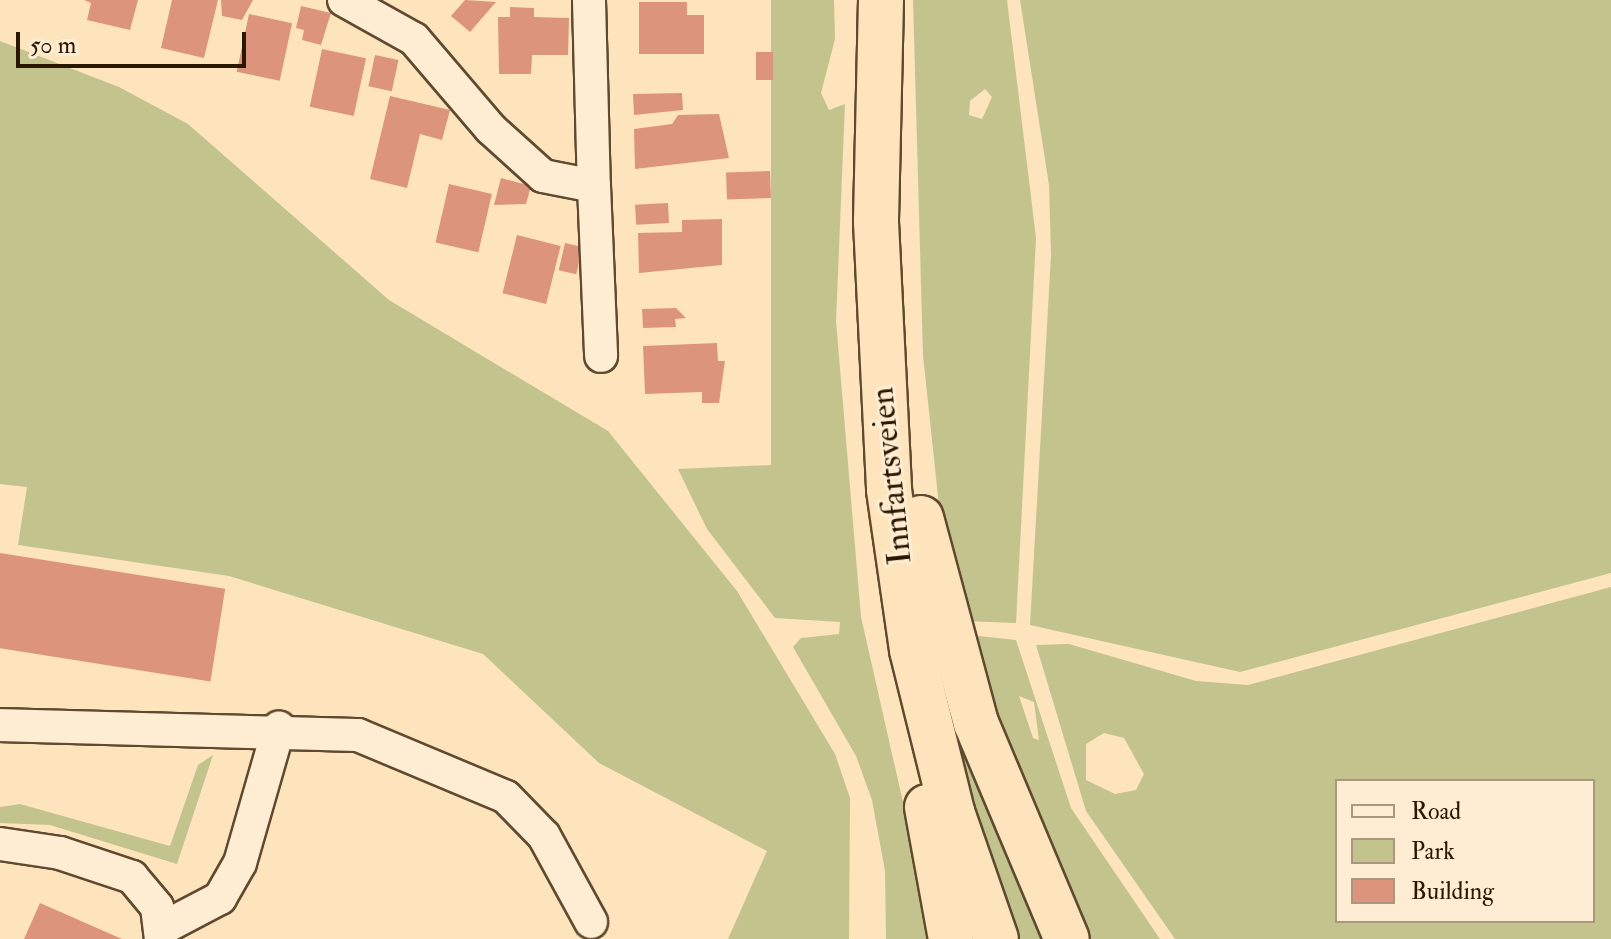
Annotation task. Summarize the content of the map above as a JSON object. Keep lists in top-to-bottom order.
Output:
{
  "streets": {
    "highway": ["Innfartsveien"]
  },
  "legend": ["Road", "Park", "Building"],
  "scale_bar": "50 m"
}
